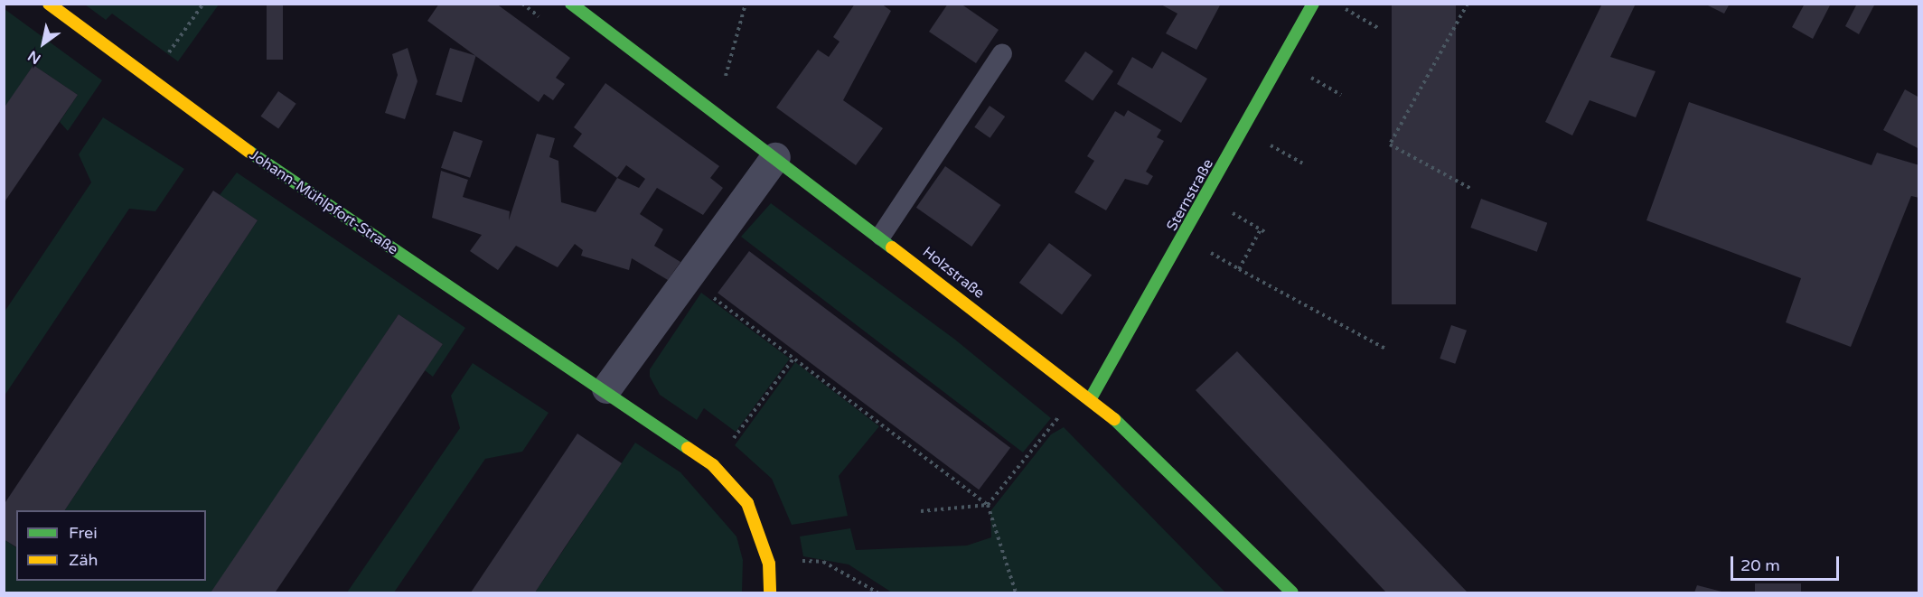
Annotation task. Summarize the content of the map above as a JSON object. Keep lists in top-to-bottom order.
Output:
{
  "streets": {
    "street": ["Sternstraße", "Johann-Mühlpfort-Straße", "Holzstraße"]
  },
  "crossings": [
    ["Sternstraße", "Holzstraße"]
  ],
  "legend": ["Frei", "Zäh"],
  "scale_bar": "20 m",
  "north": "bottom left"
}
